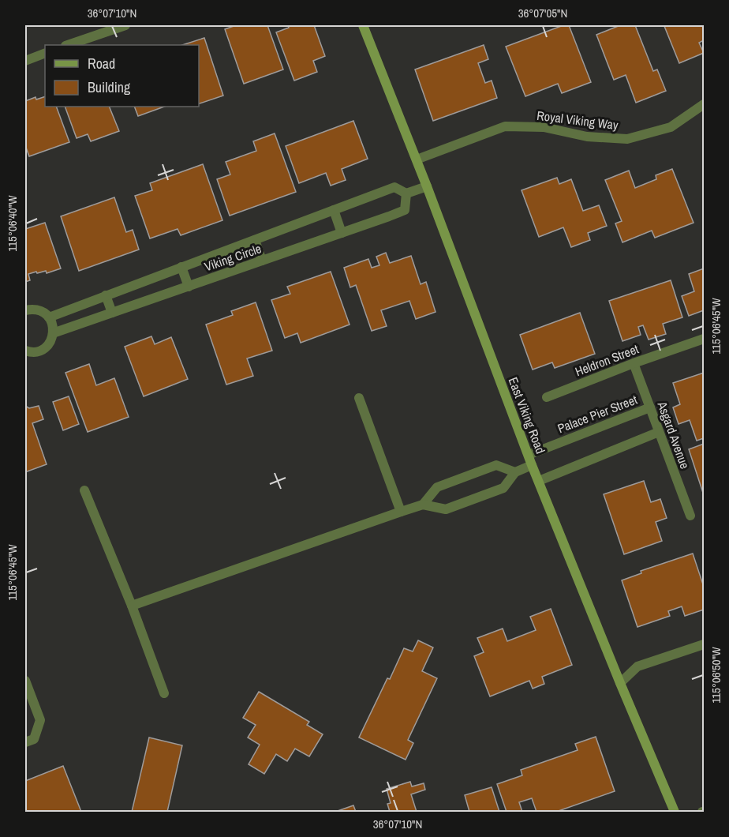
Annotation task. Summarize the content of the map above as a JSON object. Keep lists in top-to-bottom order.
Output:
{
  "streets": {
    "street": [
      "Royal Viking Way",
      "Viking Circle",
      "Heldron Street",
      "Palace Pier Street",
      "East Viking Road",
      "Asgard Avenue"
    ]
  },
  "crossings": [
    ["Royal Viking Way", "East Viking Road"],
    ["Viking Circle", "East Viking Road"],
    ["Heldron Street", "Asgard Avenue"],
    ["Palace Pier Street", "East Viking Road"],
    ["Palace Pier Street", "Asgard Avenue"]
  ],
  "legend": ["Road", "Building"],
  "coordinates": [
    "36°07'10\"N",
    "36°07'05\"N",
    "115°06'40\"W",
    "115°06'45\"W",
    "115°06'50\"W"
  ]
}
